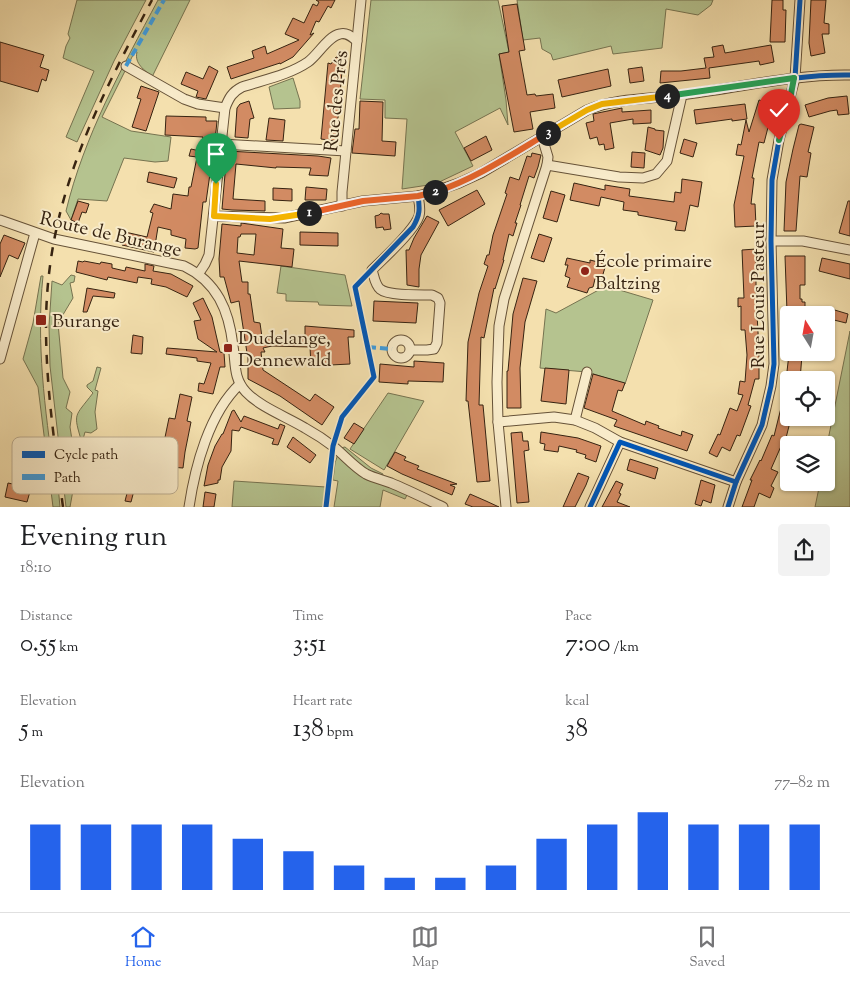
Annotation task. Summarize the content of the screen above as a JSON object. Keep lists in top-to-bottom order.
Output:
{
  "streets": {
    "street": ["Rue des Prés", "Route de Burange", "Rue Louis Pasteur"]
  },
  "places": {
    "other": ["École primaire Baltzing"],
    "transit": ["Burange", "Dudelange, Dennewald"]
  },
  "legend": ["Cycle path", "Path"],
  "north": "top",
  "page": {
    "pins": [
      "4",
      "3",
      "2",
      "1"
    ],
    "heading": ["Evening run", "18:10"],
    "stats": [
      ["Distance", "0.55 km"],
      ["Time", "3:51"],
      ["Pace", "7:00 /km"],
      ["Elevation", "5 m"],
      ["Heart rate", "138 bpm"],
      ["kcal", "38"]
    ],
    "chart": ["Elevation", "77–82 m"],
    "tabs": ["Home", "Map", "Saved"]
  }
}
